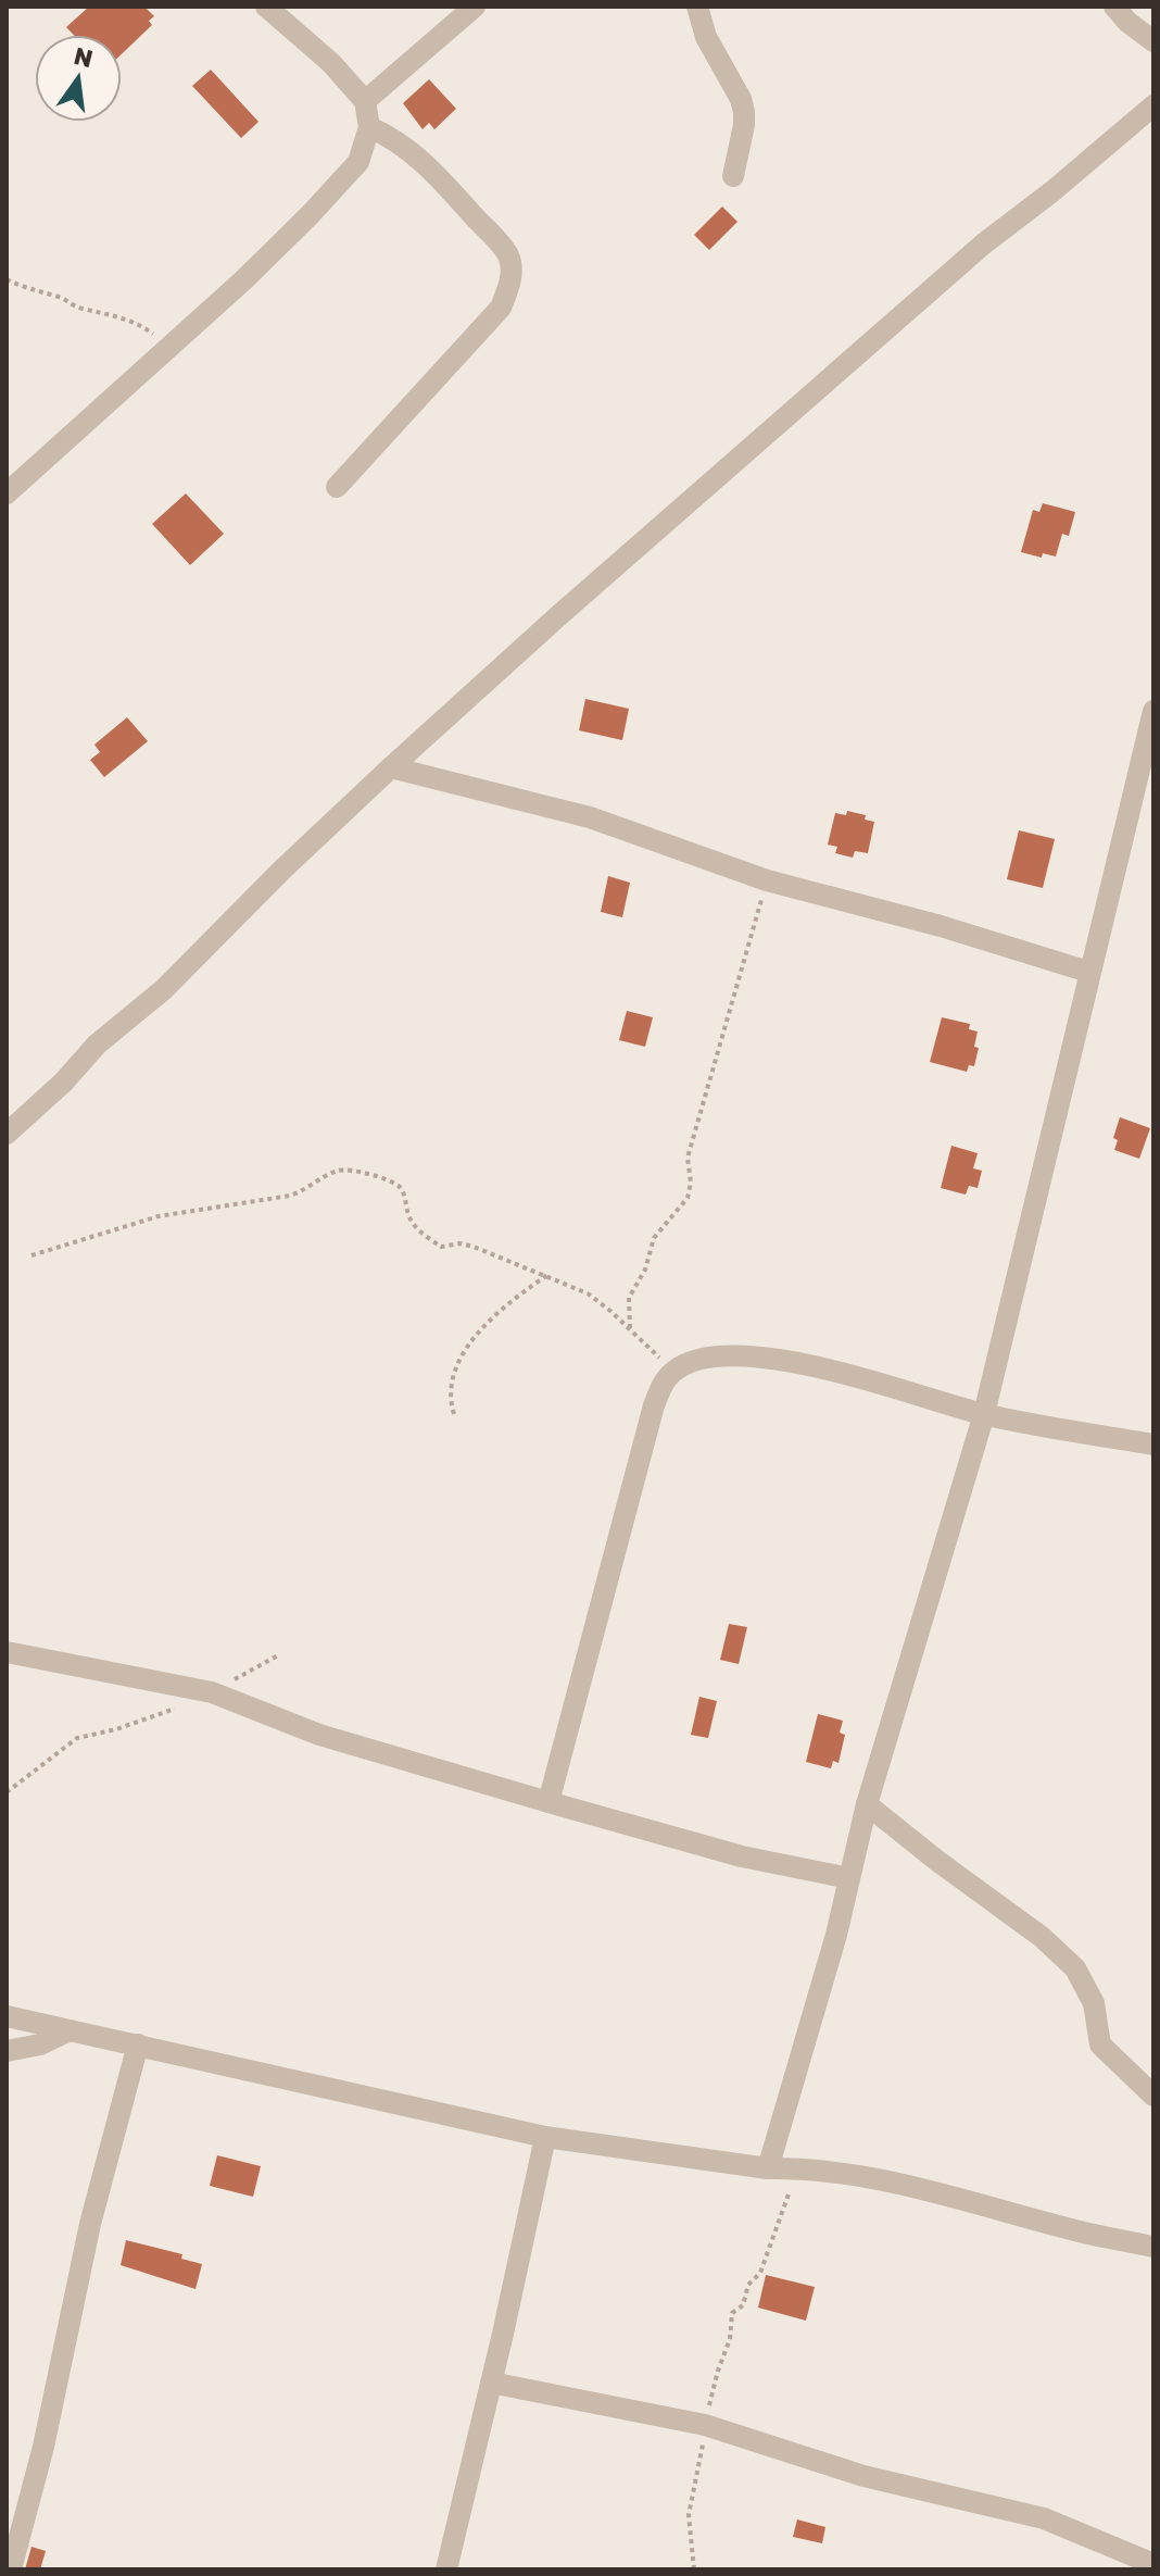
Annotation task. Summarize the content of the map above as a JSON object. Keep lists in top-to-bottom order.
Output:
{
  "north": "top"
}
